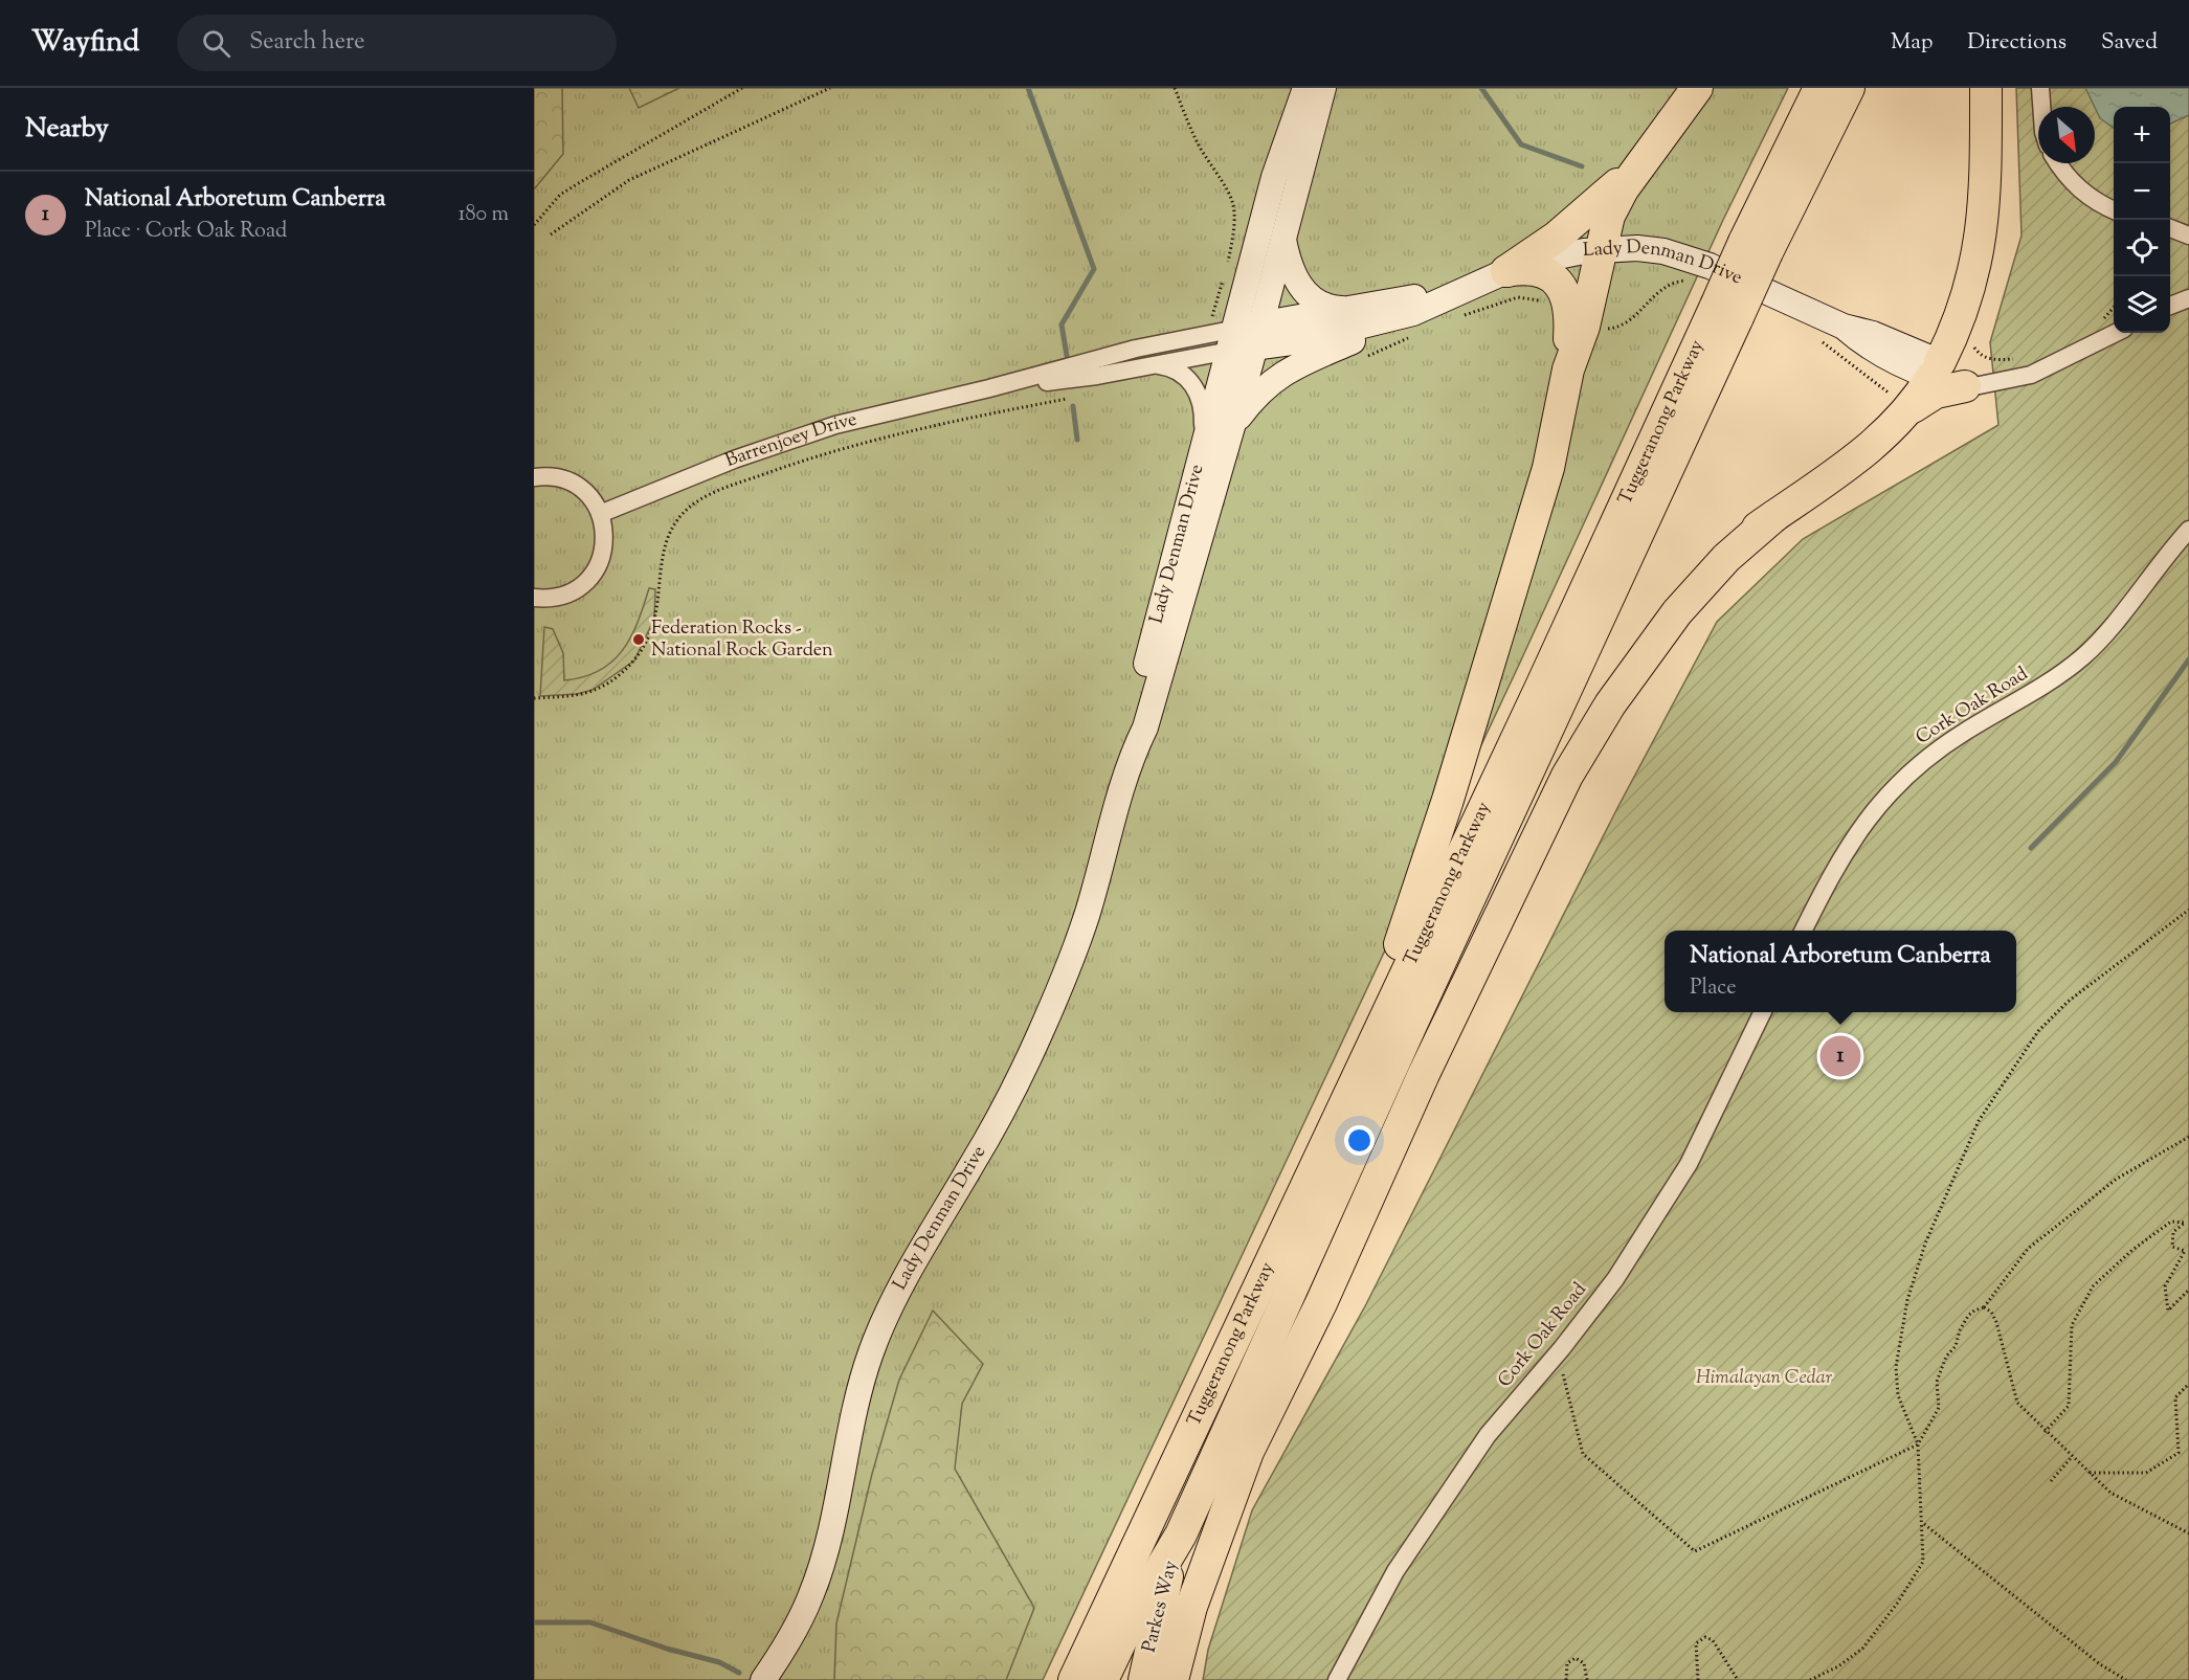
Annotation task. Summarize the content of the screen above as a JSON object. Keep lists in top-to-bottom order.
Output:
{
  "streets": {
    "highway": ["Tuggeranong Parkway", "Parkes Way"],
    "street": ["Lady Denman Drive", "Barrenjoey Drive", "Cork Oak Road"]
  },
  "crossings": [
    ["Lady Denman Drive", "Barrenjoey Drive"],
    ["Tuggeranong Parkway", "Parkes Way"]
  ],
  "parks": ["Himalayan Cedar"],
  "places": ["Federation Rocks - National Rock Garden"],
  "north": "bottom right",
  "page": {
    "header": "Wayfind",
    "search": "Search here",
    "nav": ["Map", "Directions", "Saved"],
    "heading": "Nearby",
    "map_buttons": ["+", "−"],
    "list": [
      {
        "mark": "1",
        "name": "National Arboretum Canberra",
        "note": "Place · Cork Oak Road",
        "value": "180 m"
      }
    ],
    "popup": ["National Arboretum Canberra", "Place"],
    "pins": "1"
  }
}
